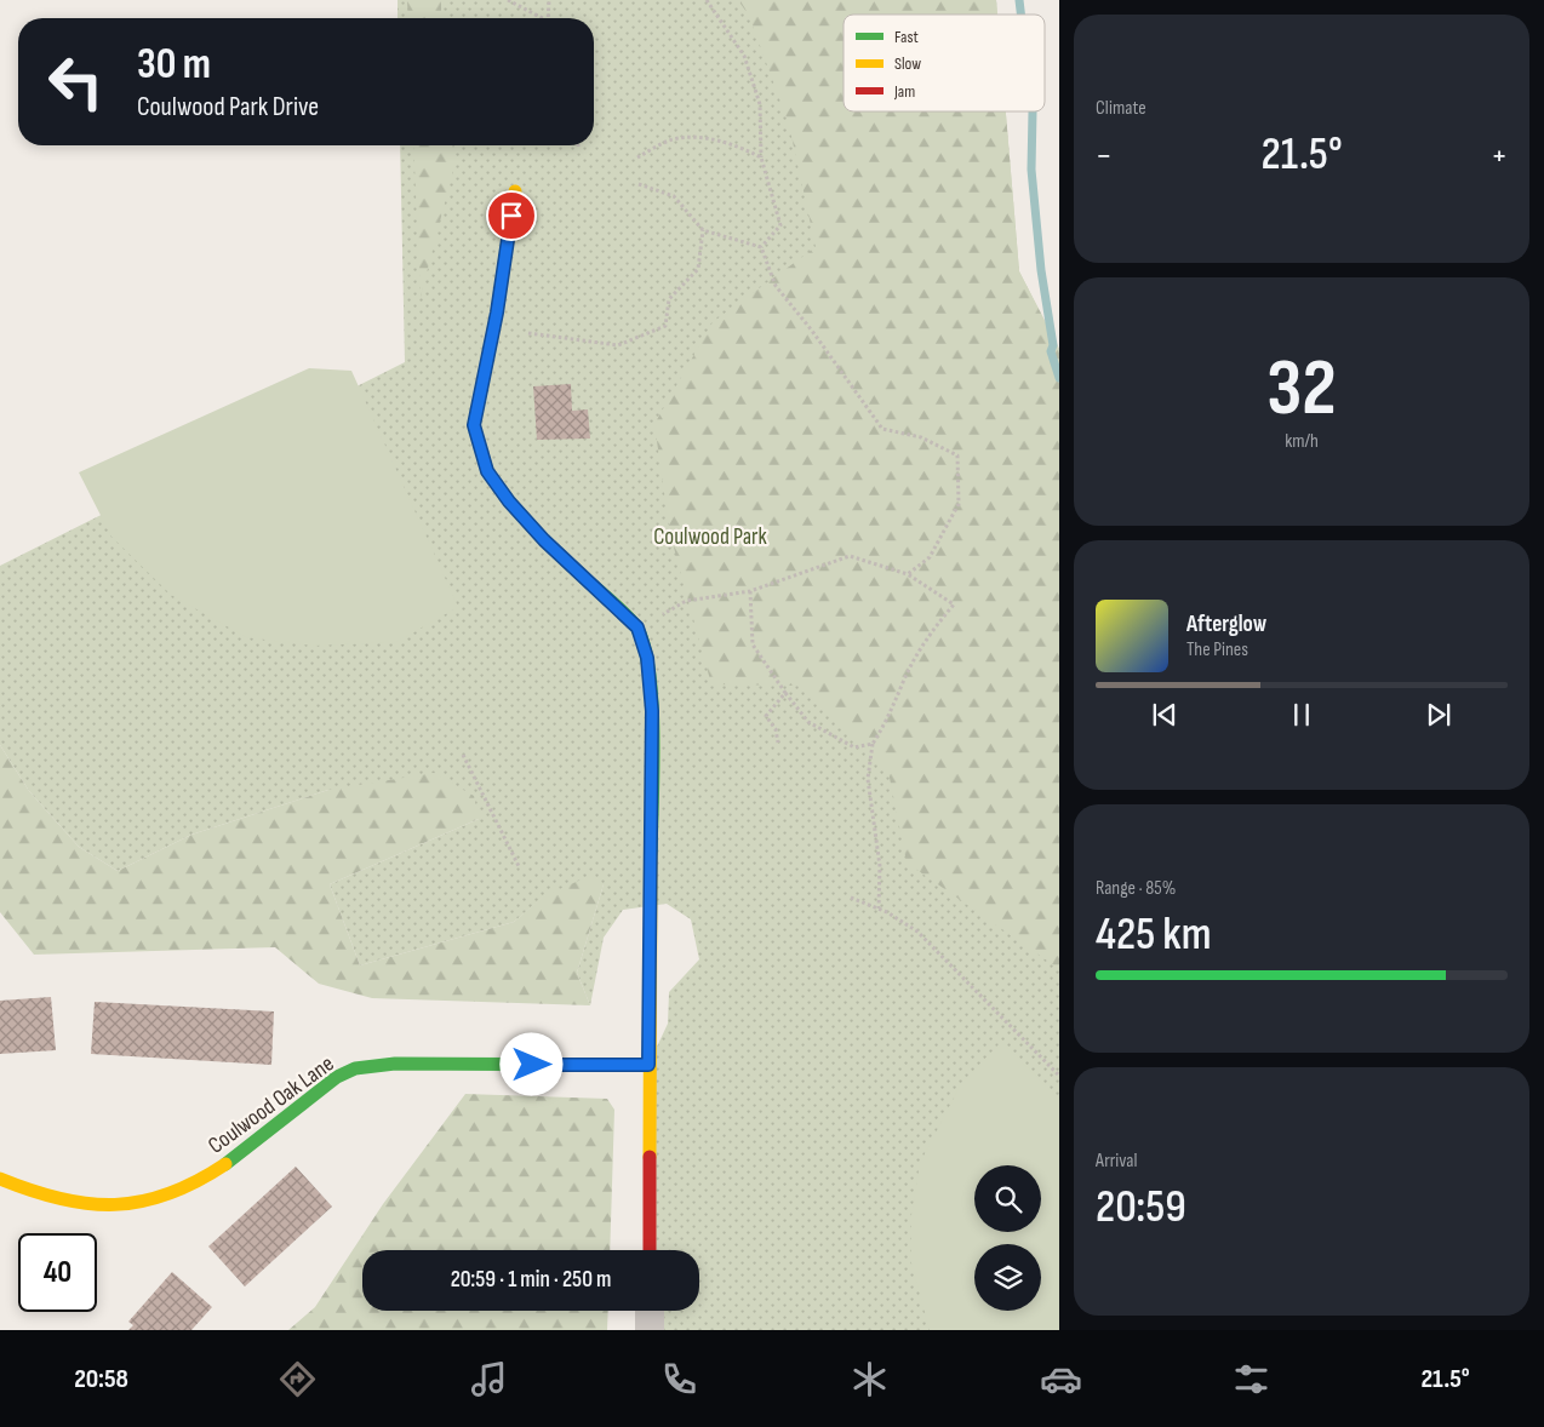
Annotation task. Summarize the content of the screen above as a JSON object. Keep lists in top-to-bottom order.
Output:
{
  "streets": {
    "street": ["Coulwood Oak Lane"]
  },
  "parks": ["Coulwood Park"],
  "legend": ["Fast", "Slow", "Jam"],
  "page": {
    "tile": [
      "Climate",
      ["32", "km/h"],
      ["Range · 85%", "425 km"],
      ["Arrival", "20:59"]
    ],
    "turn": ["30 m", "Coulwood Park Drive"],
    "heat": ["−", "21.5°", "+"],
    "song": ["Afterglow", "The Pines"],
    "limit": "40",
    "trip": "20:59 · 1 min · 250 m",
    "tabs": ["20:58", "21.5°"]
  }
}
